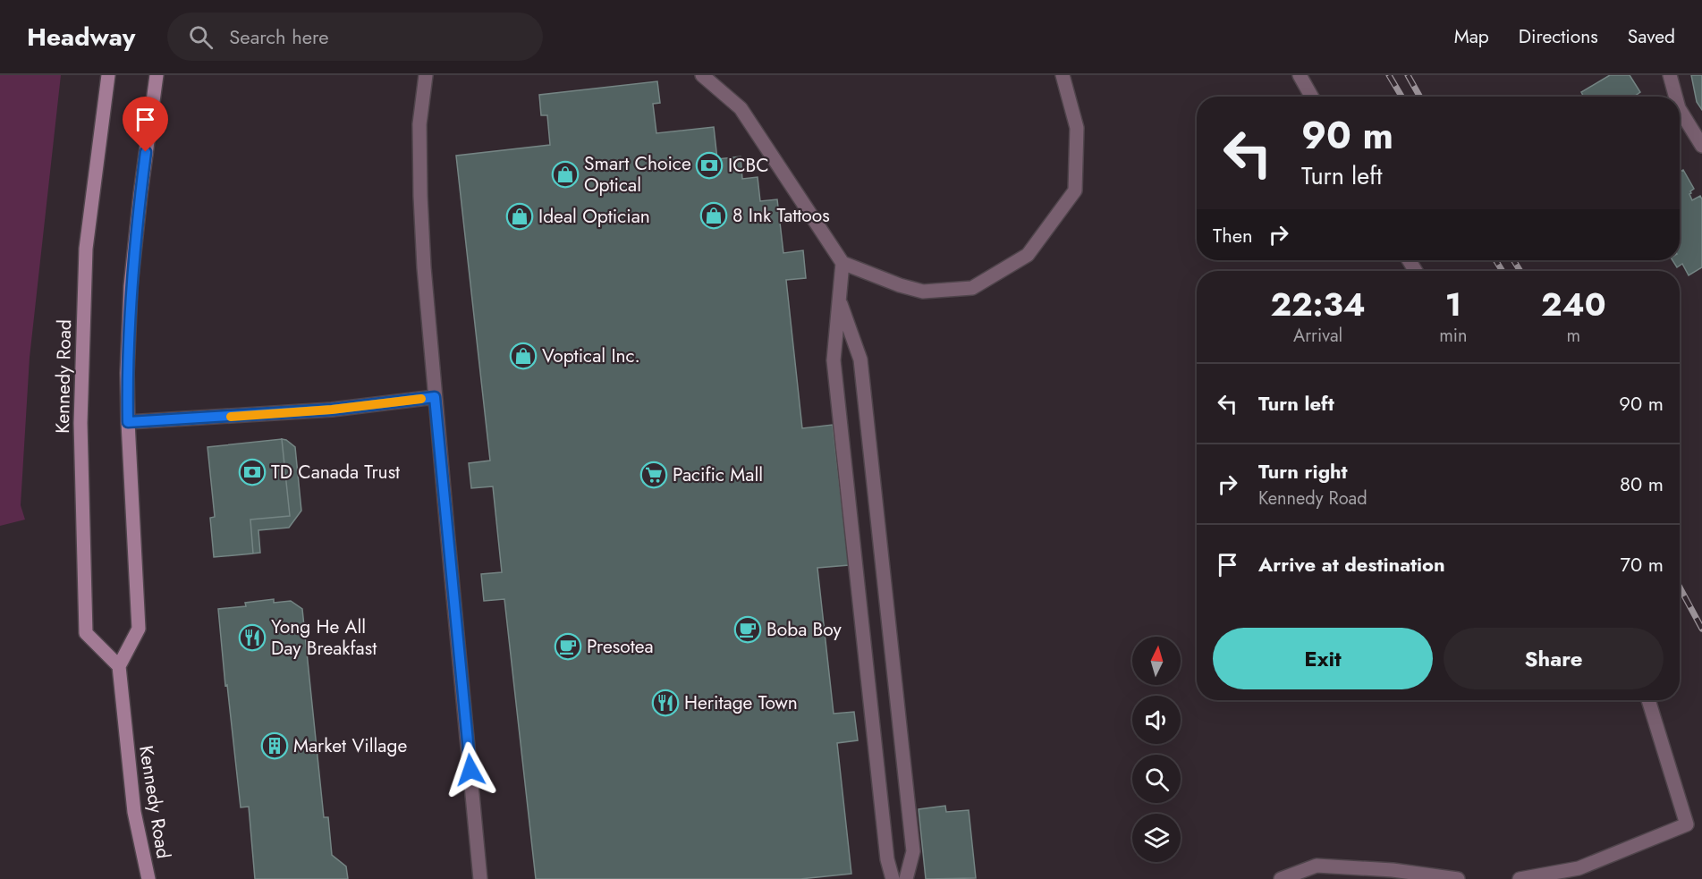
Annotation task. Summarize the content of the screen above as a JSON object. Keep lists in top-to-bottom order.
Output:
{
  "streets": {
    "main road": ["Kennedy Road"]
  },
  "places": {
    "bank": ["ICBC", "TD Canada Trust"],
    "shop": [
      "Smart Choice Optical",
      "8 Ink Tattoos",
      "Ideal Optician",
      "Voptical Inc."
    ],
    "supermarket": ["Pacific Mall"],
    "cafe": ["Boba Boy", "Presotea"],
    "restaurant": ["Yong He All Day Breakfast", "Heritage Town"],
    "building": ["Market Village"]
  },
  "north": "top",
  "page": {
    "header": "Headway",
    "search": "Search here",
    "nav": ["Map", "Directions", "Saved"],
    "turn": ["90 m", "Turn left"],
    "then": "Then",
    "eta": [
      "22:34",
      "Arrival",
      "1",
      "min",
      "240",
      "m"
    ],
    "list": [
      {
        "name": "Turn left",
        "value": "90 m"
      },
      {
        "name": "Turn right",
        "note": "Kennedy Road",
        "value": "80 m"
      },
      {
        "name": "Arrive at destination",
        "value": "70 m"
      }
    ],
    "buttons": ["Exit", "Share"]
  }
}
